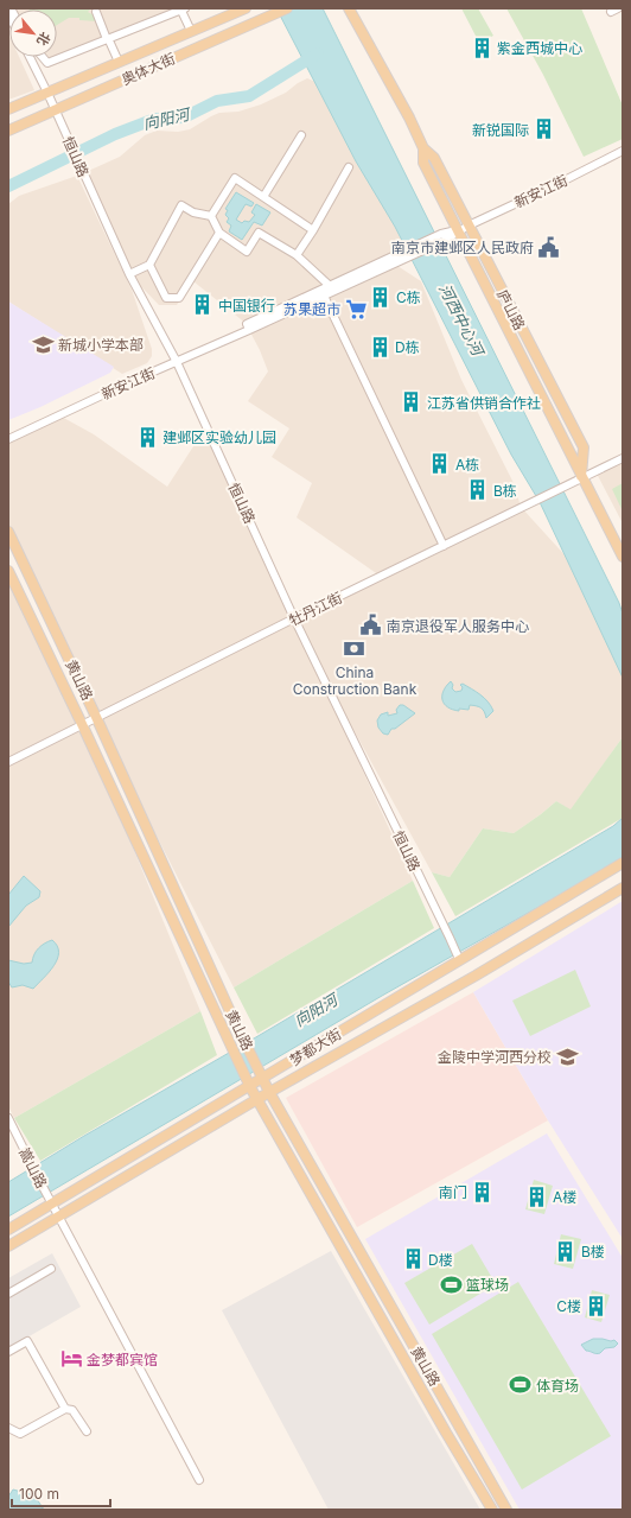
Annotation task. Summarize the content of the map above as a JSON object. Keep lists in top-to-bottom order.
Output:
{
  "streets": {
    "main road": [
      "奥体大街",
      "庐山路",
      "黄山路",
      "梦都大街"
    ],
    "street": [
      "恒山路",
      "新安江街",
      "牡丹江街",
      "嵩山路"
    ]
  },
  "crossings": [
    ["奥体大街", "恒山路"],
    ["恒山路", "新安江街"],
    ["恒山路", "牡丹江街"],
    ["恒山路", "梦都大街"],
    ["新安江街", "庐山路"],
    ["庐山路", "牡丹江街"],
    ["牡丹江街", "黄山路"],
    ["黄山路", "梦都大街"],
    ["梦都大街", "嵩山路"]
  ],
  "water": ["向阳河", "河西中心河"],
  "places": {
    "building": [
      "紫金西城中心",
      "新锐国际",
      "C栋",
      "中国银行",
      "D栋",
      "江苏省供销合作社",
      "建邺区实验幼儿园",
      "A栋",
      "B栋",
      "南门",
      "A楼",
      "B楼",
      "D楼",
      "C楼"
    ],
    "public building": ["南京市建邺区人民政府", "南京退役军人服务中心"],
    "supermarket": ["苏果超市"],
    "school or university": ["新城小学本部", "金陵中学河西分校"],
    "bank": ["China Construction Bank"],
    "sports": ["篮球场", "体育场"],
    "hotel": ["金梦都宾馆"]
  },
  "scale_bar": "100 m",
  "north": "bottom right"
}
